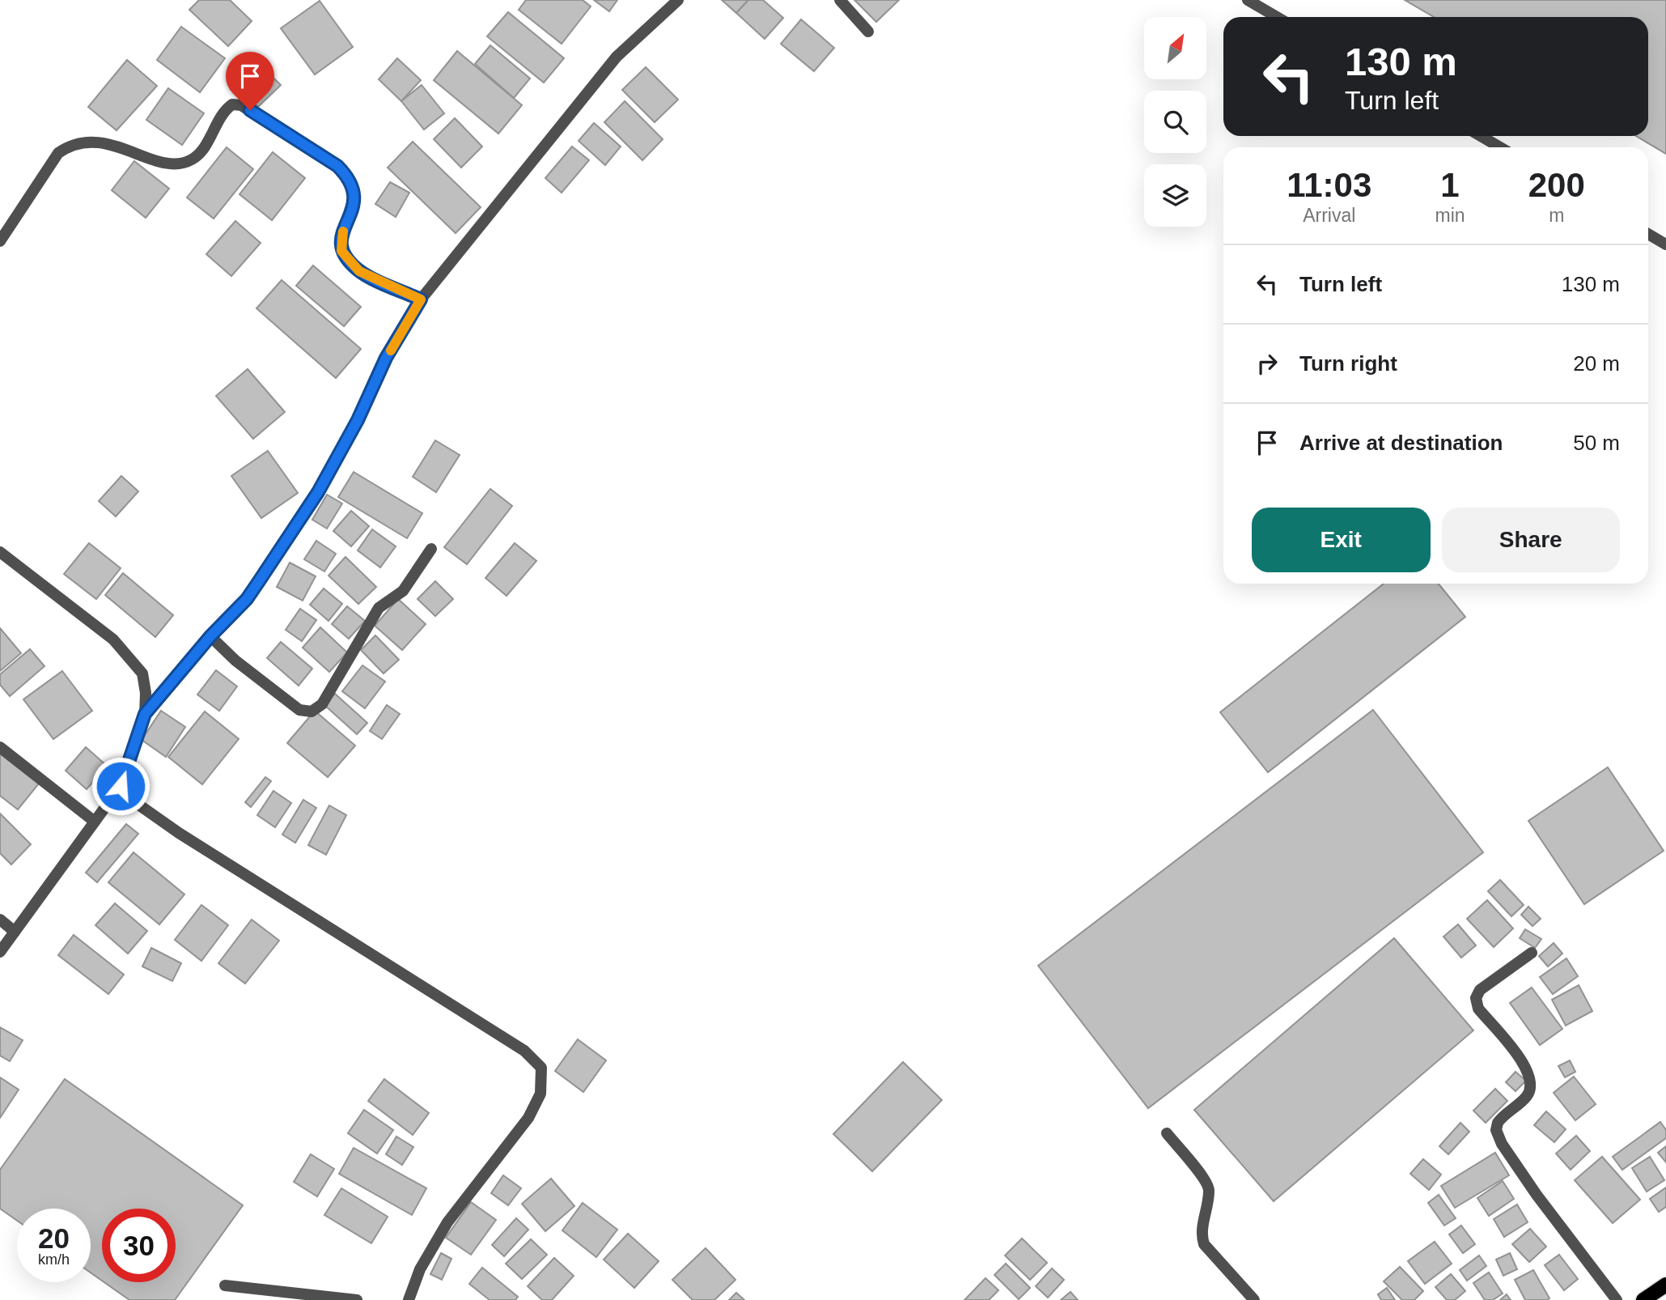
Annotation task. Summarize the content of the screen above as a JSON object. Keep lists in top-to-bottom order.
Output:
{
  "north": "top right",
  "page": {
    "turn": ["130 m", "Turn left"],
    "eta": [
      "11:03",
      "Arrival",
      "1",
      "min",
      "200",
      "m"
    ],
    "list": [
      {
        "name": "Turn left",
        "value": "130 m"
      },
      {
        "name": "Turn right",
        "value": "20 m"
      },
      {
        "name": "Arrive at destination",
        "value": "50 m"
      }
    ],
    "buttons": ["Exit", "Share"],
    "speed": "20 km/h",
    "limit": "30"
  }
}
